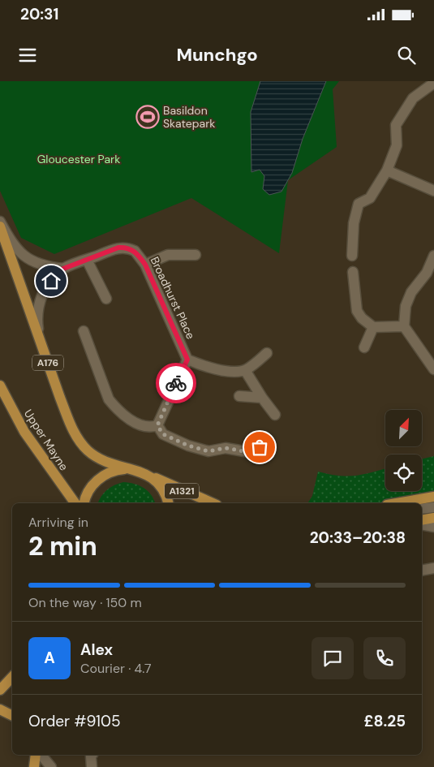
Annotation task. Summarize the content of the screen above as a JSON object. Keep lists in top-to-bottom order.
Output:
{
  "streets": {
    "main road": ["A176", "Upper Mayne", "A1321"],
    "street": ["Broadhurst Place"]
  },
  "crossings": [
    ["Broadhurst Place", "A176"],
    ["A176", "A1321"]
  ],
  "parks": ["Gloucester Park"],
  "places": {
    "sports": ["Basildon Skatepark"]
  },
  "north": "top right",
  "page": {
    "status": "20:31",
    "header": "Munchgo",
    "heading": ["2 min", "Arriving in", "20:33–20:38"],
    "panel": [
      "Alex",
      "Courier · 4.7",
      "Order #9105",
      "£8.25"
    ],
    "bar": "On the way · 150 m",
    "round": "A"
  }
}
